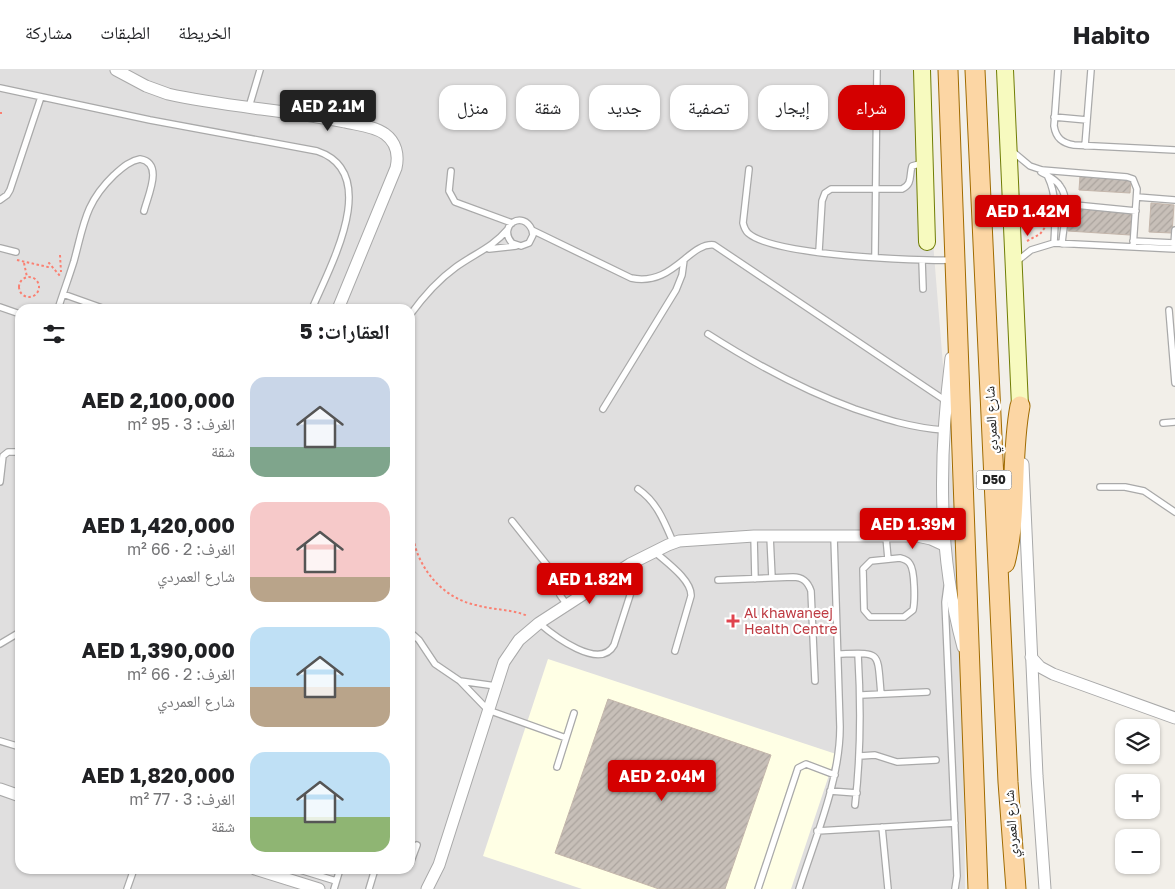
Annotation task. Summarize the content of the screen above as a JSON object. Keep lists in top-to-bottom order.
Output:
{
  "streets": {
    "main road": ["شارع العمردي", "D50"]
  },
  "places": {
    "health": ["Al khawaneej Health Centre"]
  },
  "page": {
    "header": "Habito",
    "nav": ["الخريطة", "الطبقات", "مشاركة"],
    "chip": [
      "شراء",
      "إيجار",
      "تصفية",
      "جديد",
      "شقة",
      "منزل"
    ],
    "price": [
      "AED 2.1M",
      "AED 1.42M",
      "AED 1.39M",
      "AED 1.82M",
      "AED 2.04M"
    ],
    "heading": "العقارات: 5",
    "list": [
      {
        "name": "AED 2,100,000",
        "note": "الغرف: 3 · 95 m² · شقة"
      },
      {
        "name": "AED 1,420,000",
        "note": "الغرف: 2 · 66 m² · شارع العمردي"
      },
      {
        "name": "AED 1,390,000",
        "note": "الغرف: 2 · 66 m² · شارع العمردي"
      },
      {
        "name": "AED 1,820,000",
        "note": "الغرف: 3 · 77 m² · شقة"
      }
    ],
    "map_buttons": ["+", "−"]
  }
}
